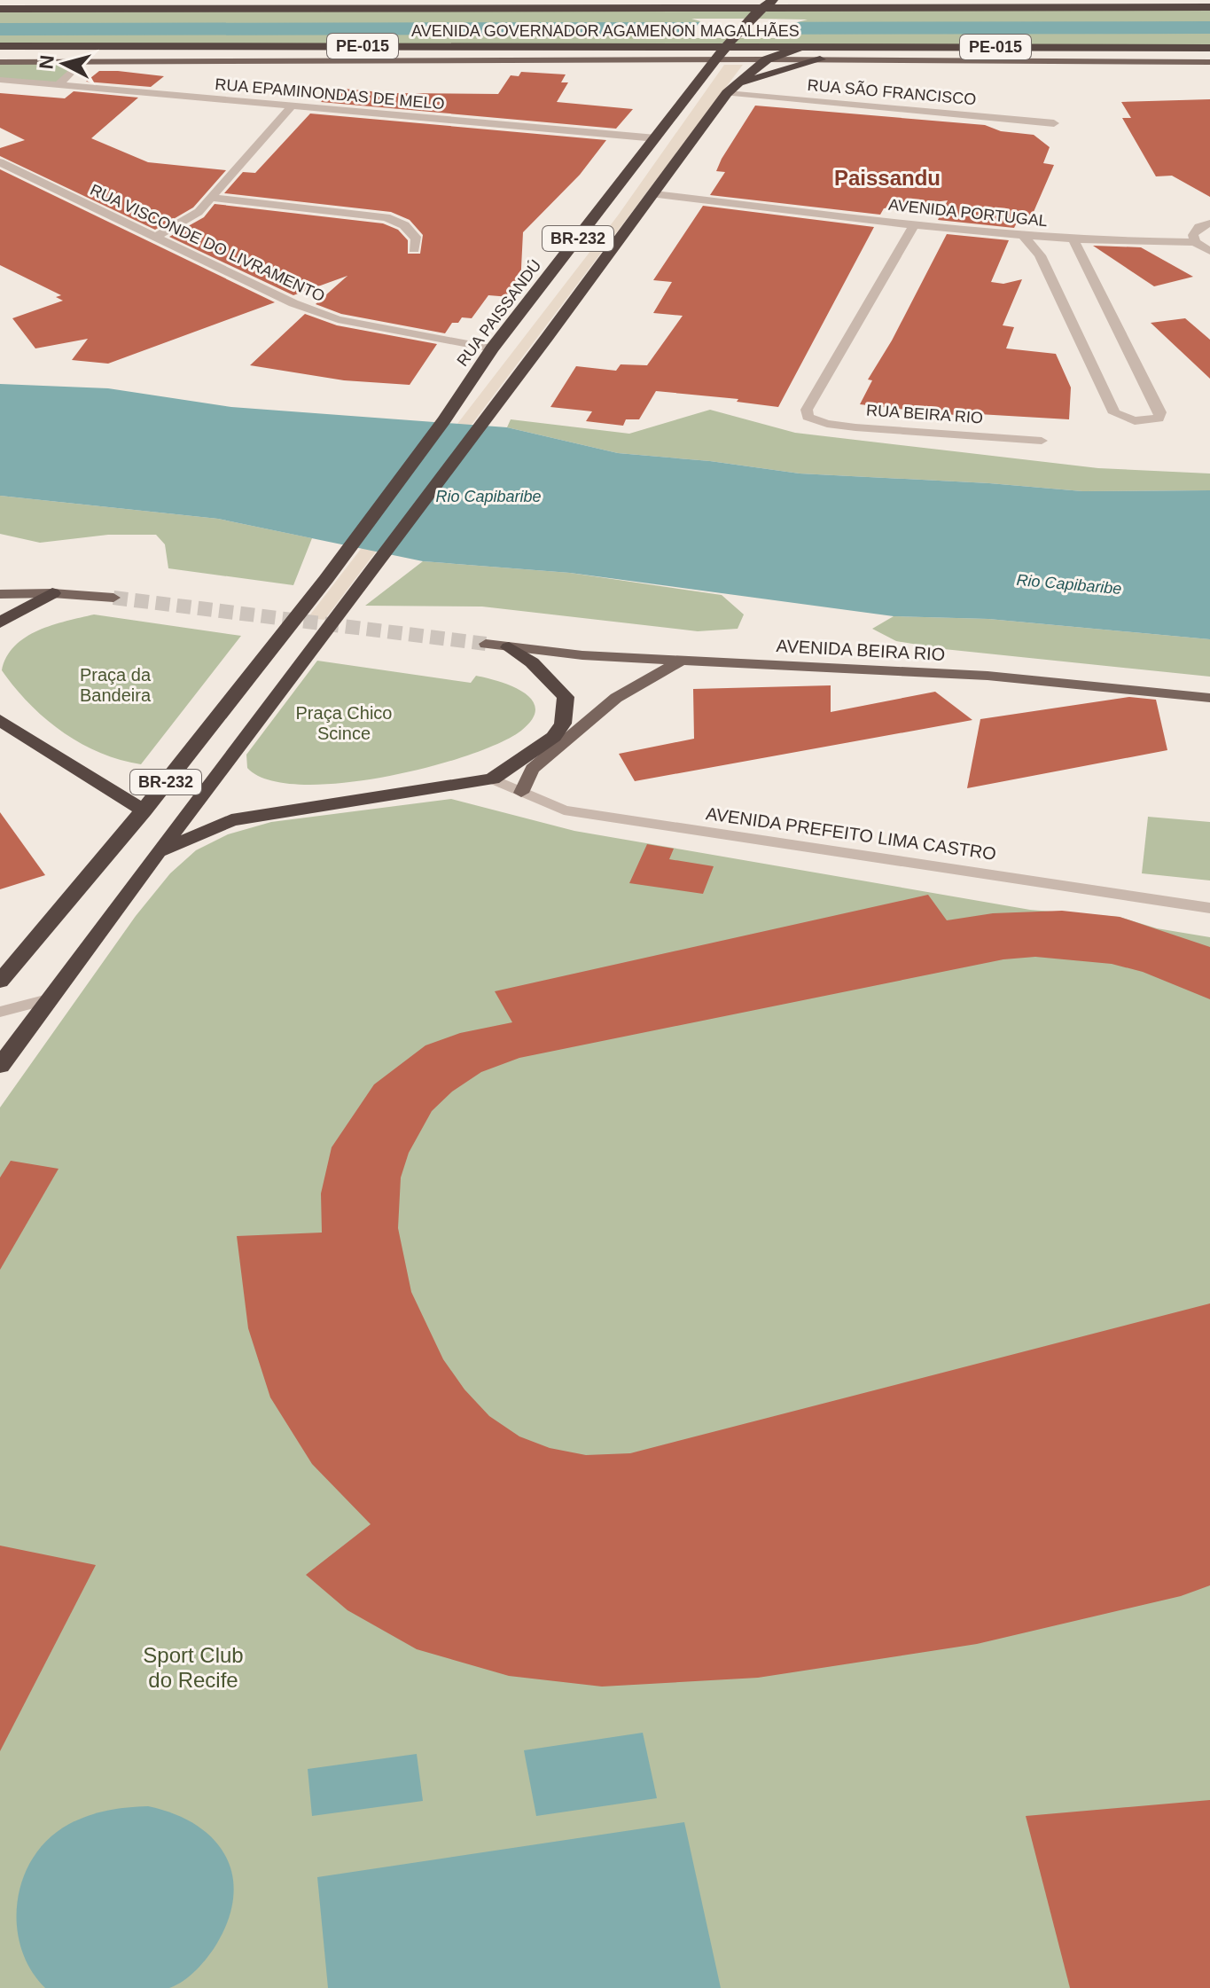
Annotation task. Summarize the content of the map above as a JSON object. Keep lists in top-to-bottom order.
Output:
{
  "streets": {
    "highway": [
      "AVENIDA GOVERNADOR AGAMENON MAGALHÃES",
      "PE-015",
      "BR-232",
      "RUA PAISSANDÚ"
    ],
    "main road": ["AVENIDA BEIRA RIO"],
    "street": [
      "RUA SÃO FRANCISCO",
      "RUA EPAMINONDAS DE MELO",
      "AVENIDA PORTUGAL",
      "RUA VISCONDE DO LIVRAMENTO",
      "RUA BEIRA RIO",
      "AVENIDA PREFEITO LIMA CASTRO"
    ]
  },
  "crossings": [
    ["AVENIDA GOVERNADOR AGAMENON MAGALHÃES", "BR-232"],
    ["AVENIDA GOVERNADOR AGAMENON MAGALHÃES", "RUA PAISSANDÚ"],
    ["RUA SÃO FRANCISCO", "BR-232"],
    ["RUA EPAMINONDAS DE MELO", "RUA PAISSANDÚ"],
    ["AVENIDA PORTUGAL", "BR-232"],
    ["AVENIDA PORTUGAL", "RUA BEIRA RIO"],
    ["BR-232", "RUA PAISSANDÚ"],
    ["RUA VISCONDE DO LIVRAMENTO", "RUA PAISSANDÚ"]
  ],
  "districts": ["Paissandu"],
  "water": ["Rio Capibaribe"],
  "parks": ["Praça da Bandeira", "Praça Chico Scince", "Sport Club do Recife"],
  "north": "left"
}
